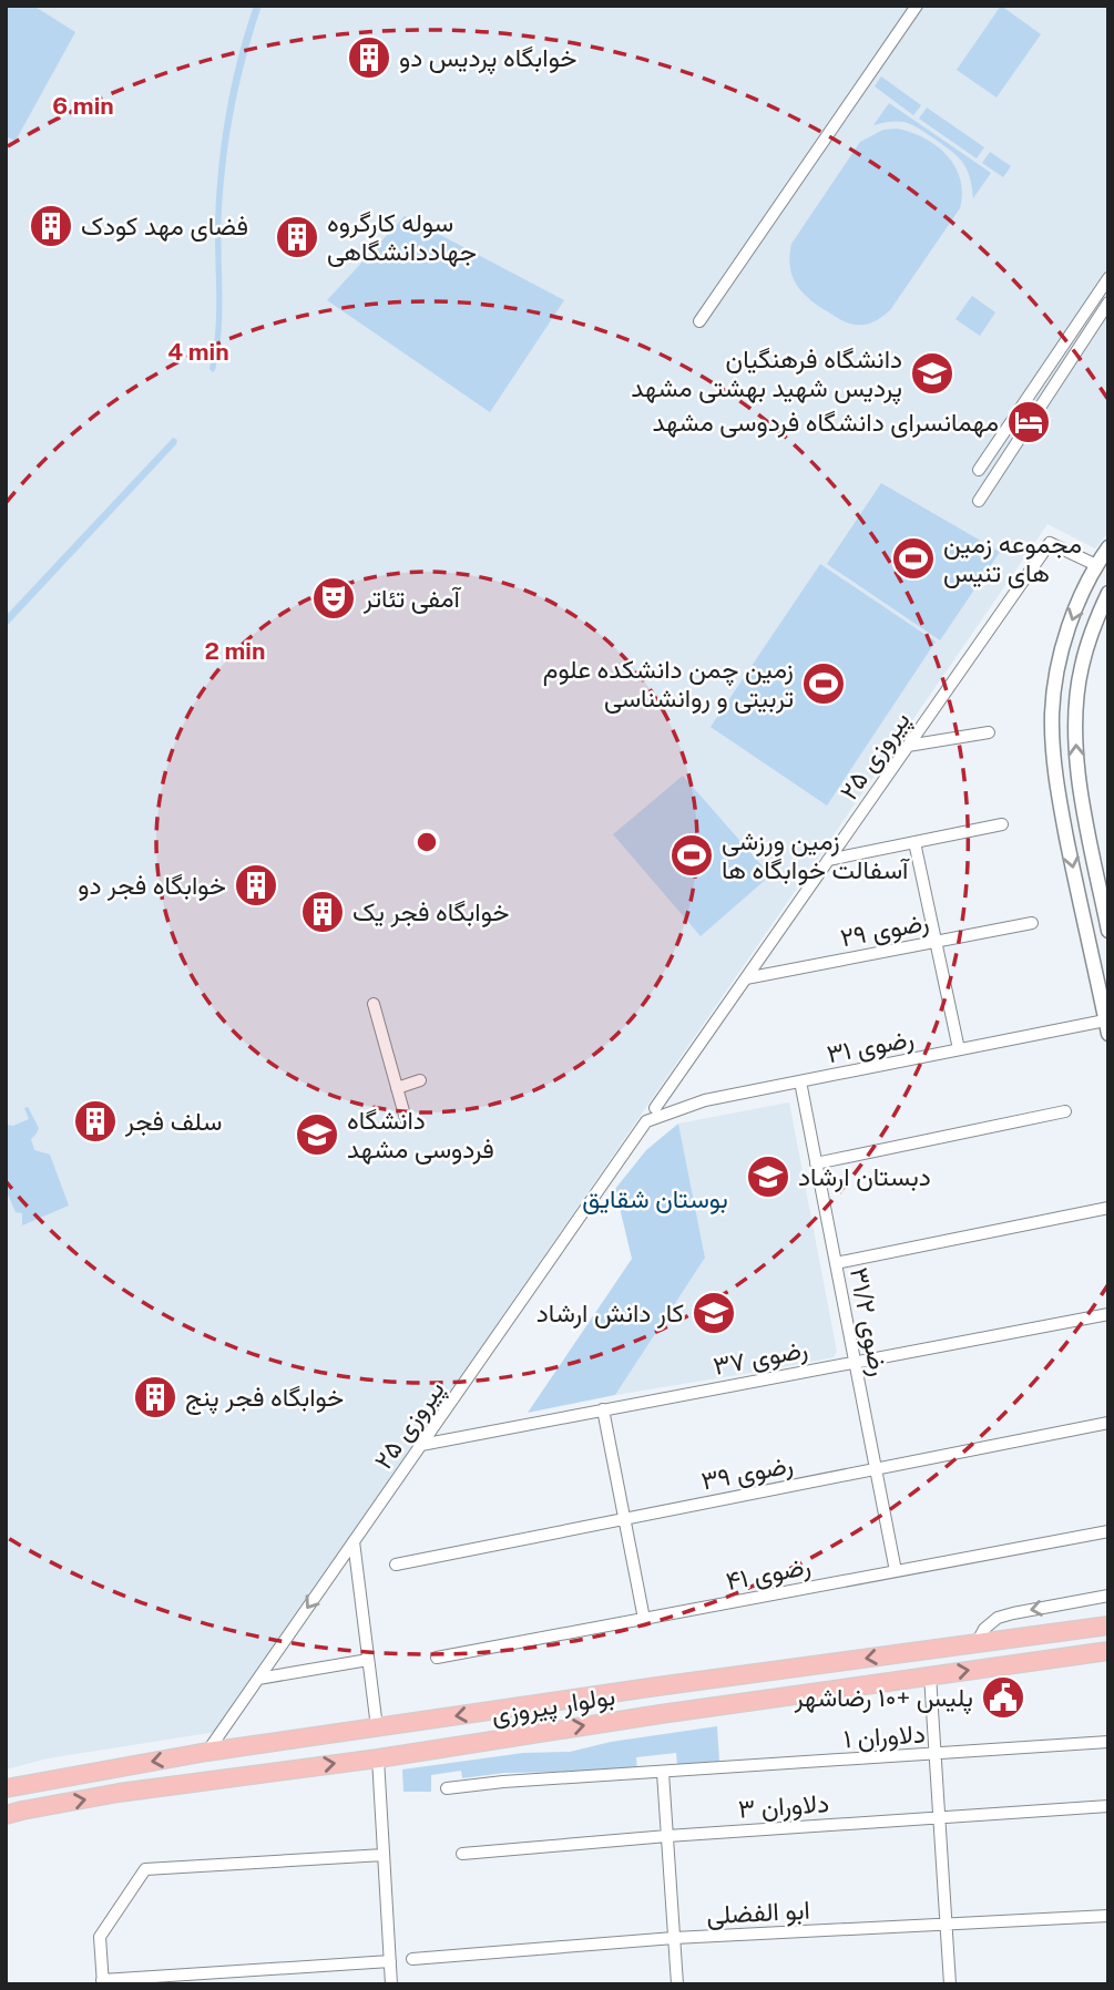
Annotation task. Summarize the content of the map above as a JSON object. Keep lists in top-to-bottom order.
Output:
{
  "streets": {
    "main road": ["بولوار پیروزی"],
    "street": [
      "پیروزی ۲۵",
      "رضوی ۲۹",
      "رضوی ۳۱",
      "رضوی ۳۱/۲",
      "رضوی ۳۷",
      "رضوی ۳۹",
      "رضوی ۴۱",
      "دلاوران ۱",
      "دلاوران ۳",
      "ابو الفضلی"
    ]
  },
  "crossings": [
    ["پیروزی ۲۵", "رضوی ۲۹"],
    ["پیروزی ۲۵", "رضوی ۳۱"],
    ["پیروزی ۲۵", "رضوی ۳۷"],
    ["پیروزی ۲۵", "بولوار پیروزی"],
    ["رضوی ۳۱", "رضوی ۳۱/۲"],
    ["رضوی ۳۱/۲", "رضوی ۳۷"],
    ["رضوی ۳۱/۲", "رضوی ۳۹"],
    ["رضوی ۳۱/۲", "رضوی ۴۱"]
  ],
  "parks": ["بوستان شقایق"],
  "places": {
    "building": [
      "خوابگاه پردیس دو",
      "فضای مهد کودک",
      "سوله کارگروه جهاددانشگاهی",
      "خوابگاه فجر دو",
      "خوابگاه فجر یک",
      "سلف فجر",
      "خوابگاه فجر پنج"
    ],
    "school or university": [
      "دانشگاه فرهنگیان پردیس شهید بهشتی مشهد",
      "دانشگاه فردوسی مشهد",
      "دبستان ارشاد",
      "کار دانش ارشاد"
    ],
    "hotel": ["مهمانسرای دانشگاه فردوسی مشهد"],
    "sports": ["مجموعه زمین های تنیس", "زمین چمن دانشکده علوم تربیتی و روانشناسی", "زمین ورزشی آسفالت خوابگاه ها"],
    "theatre": ["آمفی تئاتر"],
    "public building": ["پلیس +۱۰ رضاشهر"]
  },
  "rings": ["6 min", "4 min", "2 min"]
}
